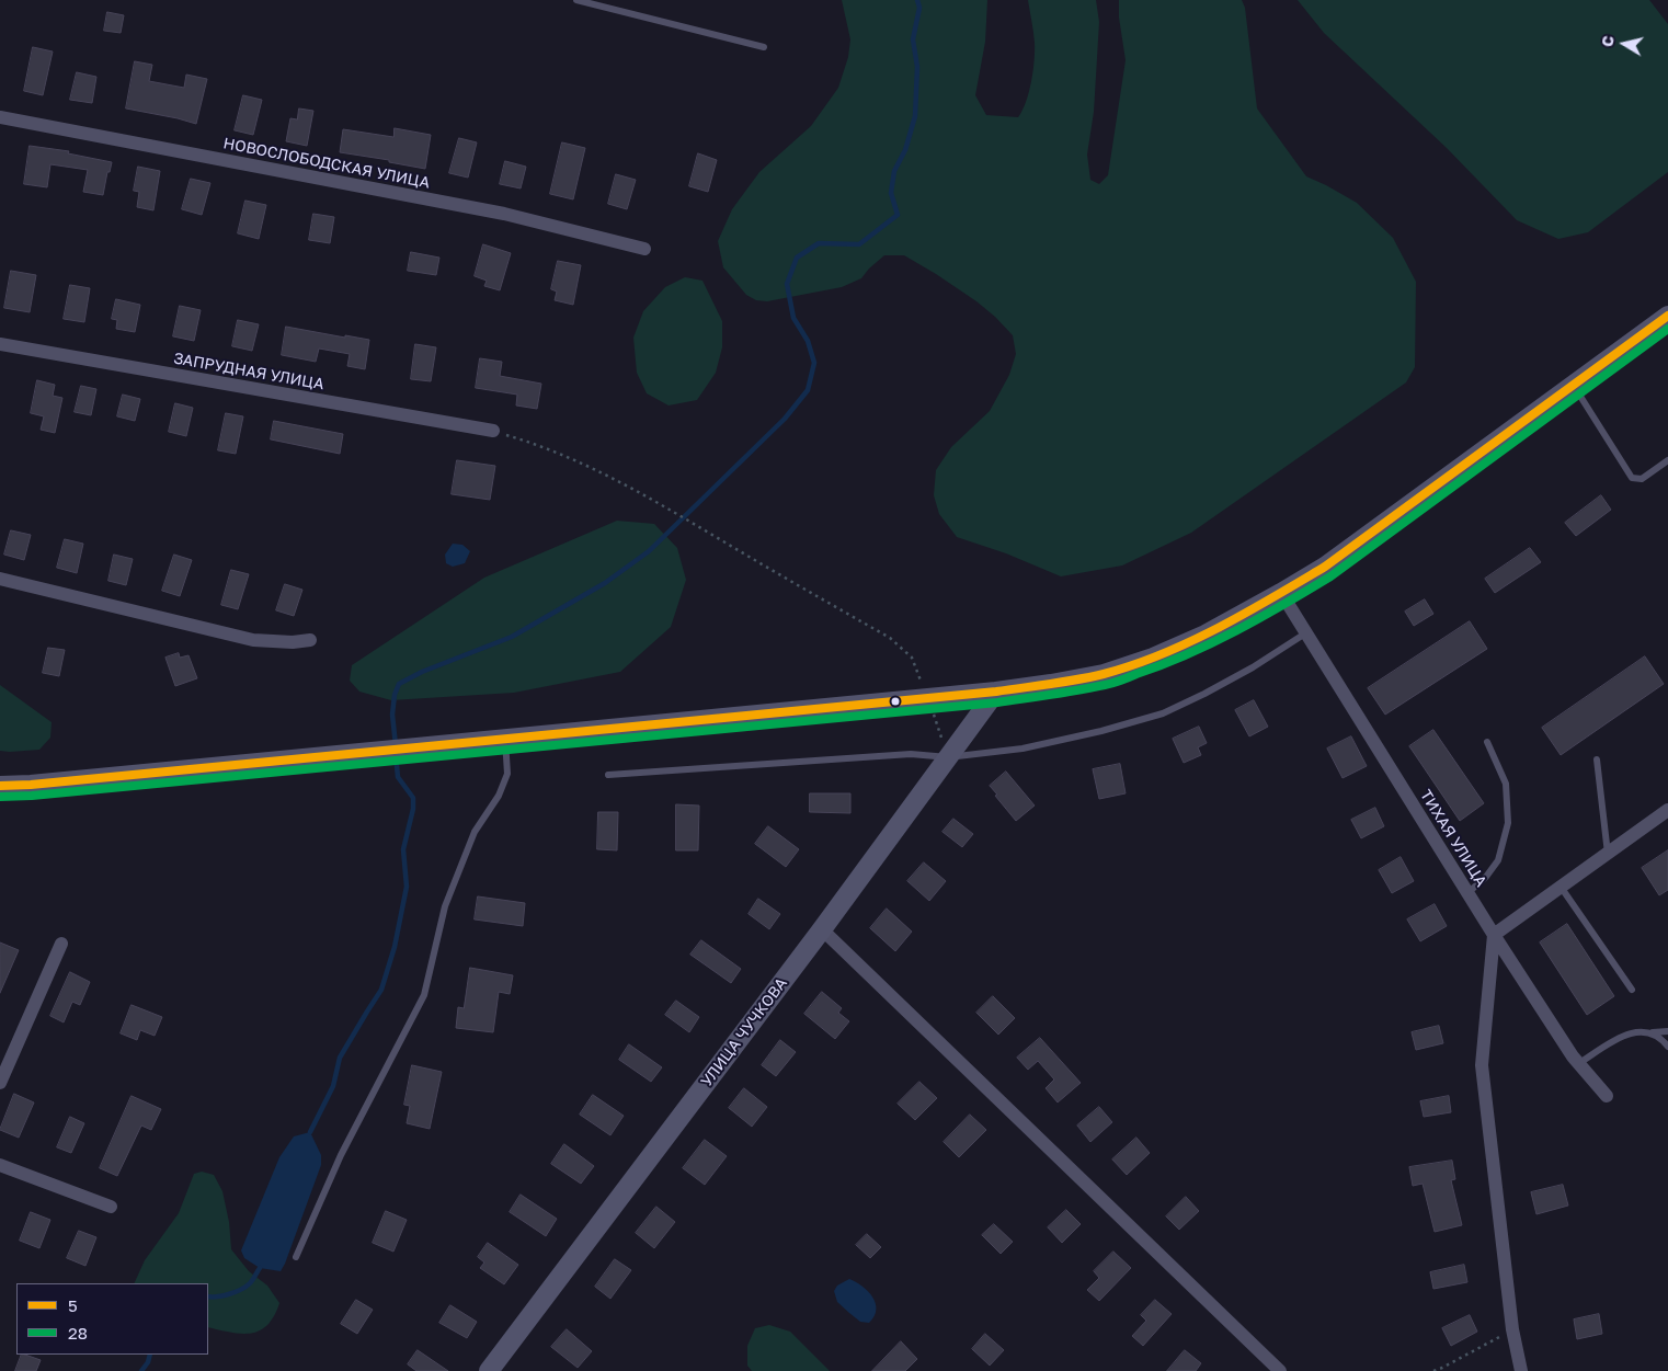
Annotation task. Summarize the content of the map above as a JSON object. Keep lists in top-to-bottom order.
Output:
{
  "streets": {
    "main road": ["УЛИЦА ЧУЧКОВА"],
    "street": ["НОВОСЛОБОДСКАЯ УЛИЦА", "ЗАПРУДНАЯ УЛИЦА", "ТИХАЯ УЛИЦА"]
  },
  "lines": ["transit line 5", "transit line 28"],
  "legend": ["5", "28"],
  "north": "left"
}
